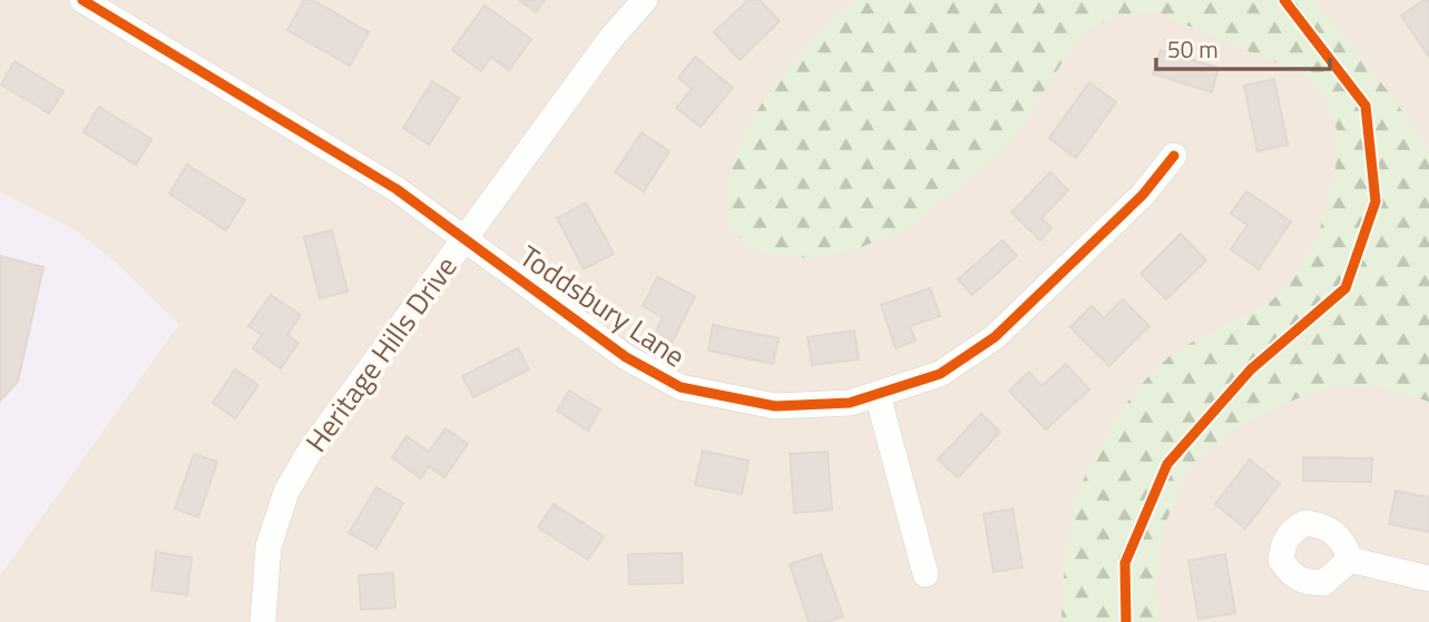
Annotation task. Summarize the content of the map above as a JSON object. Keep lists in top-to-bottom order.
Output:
{
  "streets": {
    "street": ["Toddsbury Lane", "Heritage Hills Drive"]
  },
  "crossings": [
    ["Toddsbury Lane", "Heritage Hills Drive"]
  ],
  "scale_bar": "50 m"
}
